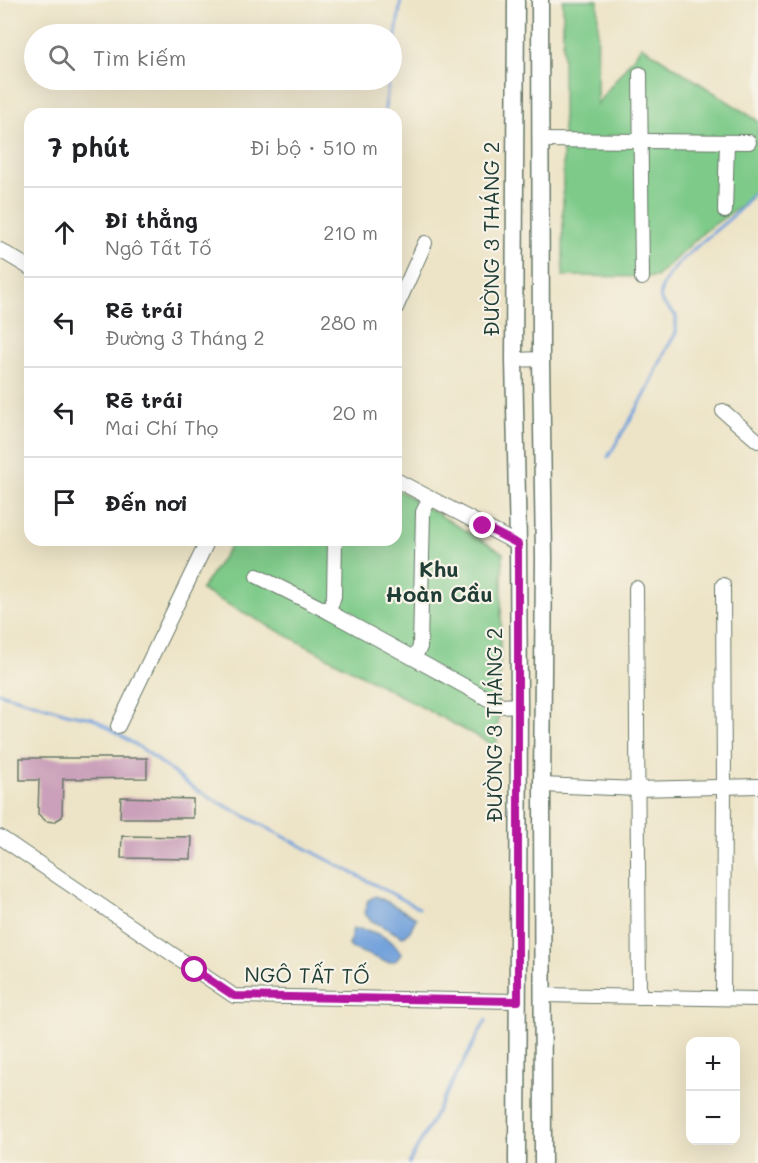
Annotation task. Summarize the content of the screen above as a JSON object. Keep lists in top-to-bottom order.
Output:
{
  "streets": {
    "main road": ["ĐƯỜNG 3 THÁNG 2"],
    "street": ["NGÔ TẤT TỐ"]
  },
  "crossings": [
    ["ĐƯỜNG 3 THÁNG 2", "NGÔ TẤT TỐ"]
  ],
  "districts": ["Khu Hoàn Cầu"],
  "page": {
    "search": "Tìm kiếm",
    "heading": ["7 phút", "Đi bộ · 510 m"],
    "list": [
      ["Đi thẳng", "Ngô Tất Tố", "210 m"],
      ["Rẽ trái", "Đường 3 Tháng 2", "280 m"],
      ["Rẽ trái", "Mai Chí Thọ", "20 m"],
      "Đến nơi"
    ],
    "map_buttons": ["+", "−"]
  }
}
